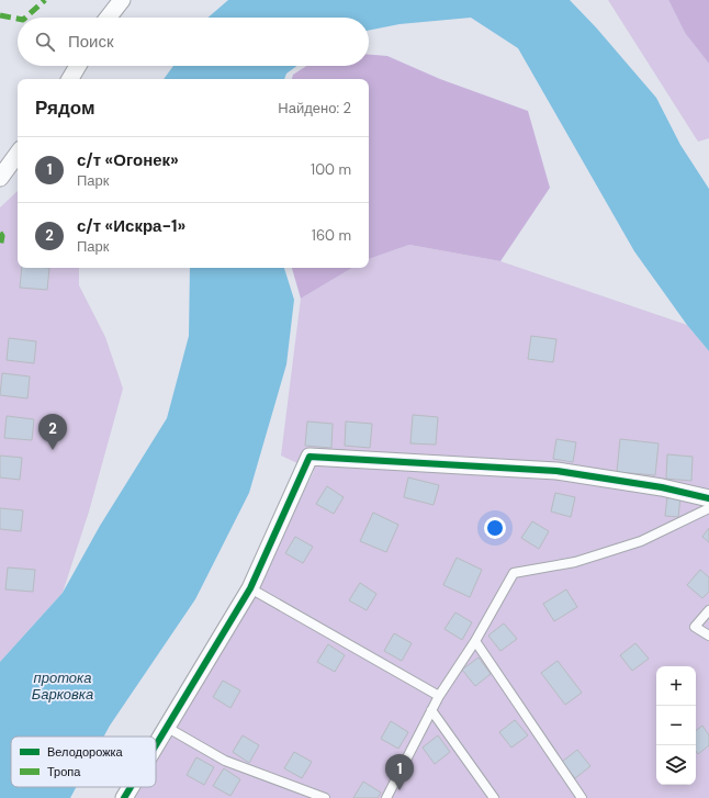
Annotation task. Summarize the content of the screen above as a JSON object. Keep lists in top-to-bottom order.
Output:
{
  "water": ["протока Барковка"],
  "legend": ["Велодорожка", "Тропа"],
  "page": {
    "search": "Поиск",
    "heading": ["Рядом", "Найдено: 2"],
    "list": [
      {
        "mark": "1",
        "name": "с/т «Огонек»",
        "note": "Парк",
        "value": "100 m"
      },
      {
        "mark": "2",
        "name": "с/т «Искра-1»",
        "note": "Парк",
        "value": "160 m"
      }
    ],
    "pins": ["2", "1"],
    "map_buttons": ["+", "−"]
  }
}
